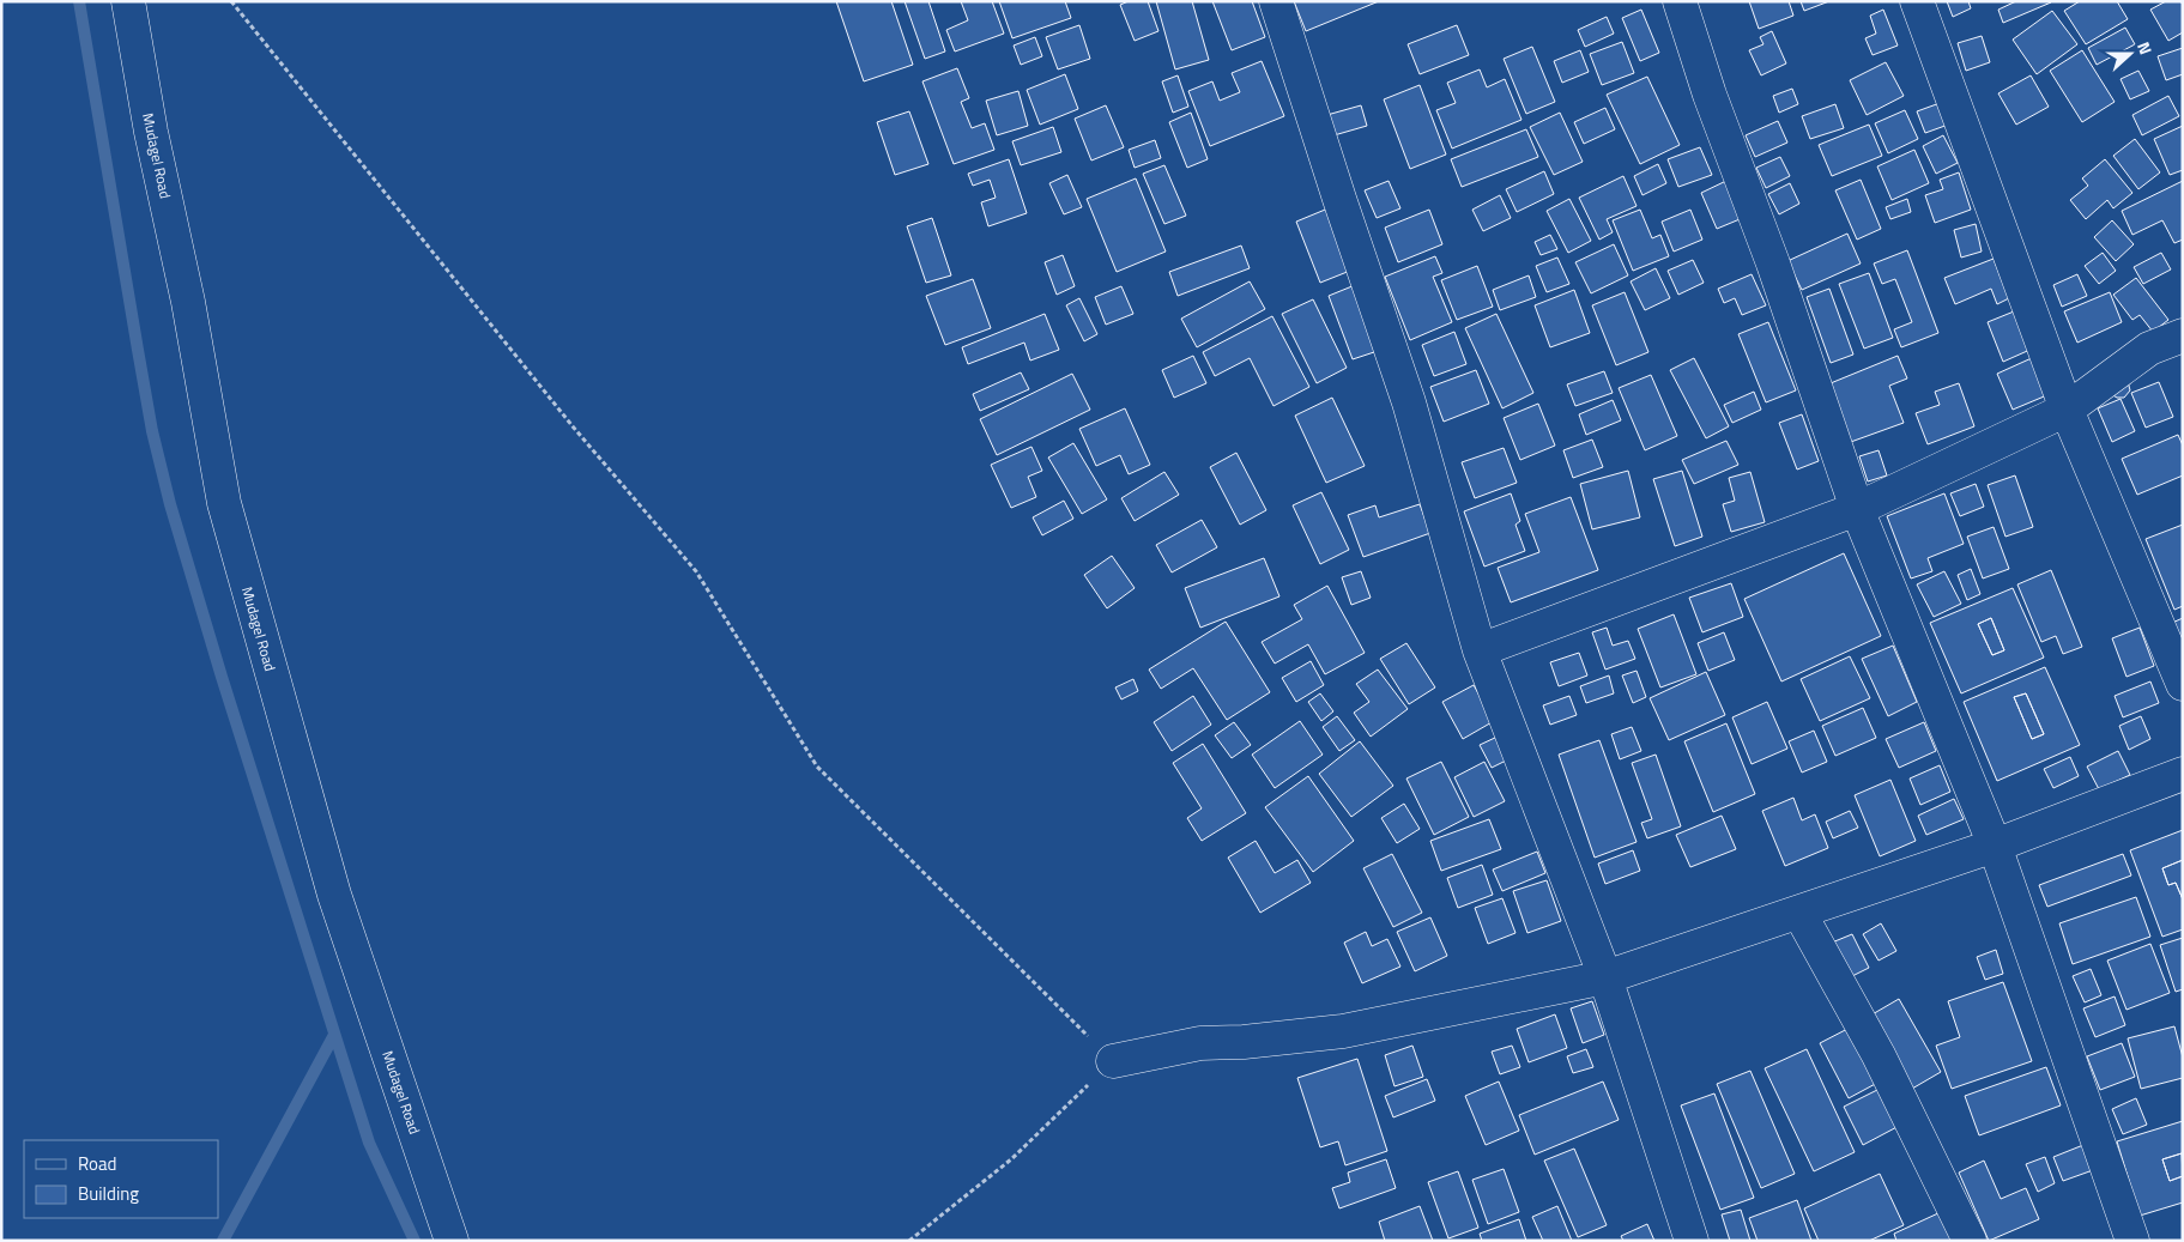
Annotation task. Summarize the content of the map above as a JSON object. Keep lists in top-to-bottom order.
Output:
{
  "streets": {
    "street": ["Mudagel Road"]
  },
  "legend": ["Road", "Building"],
  "north": "right"
}
